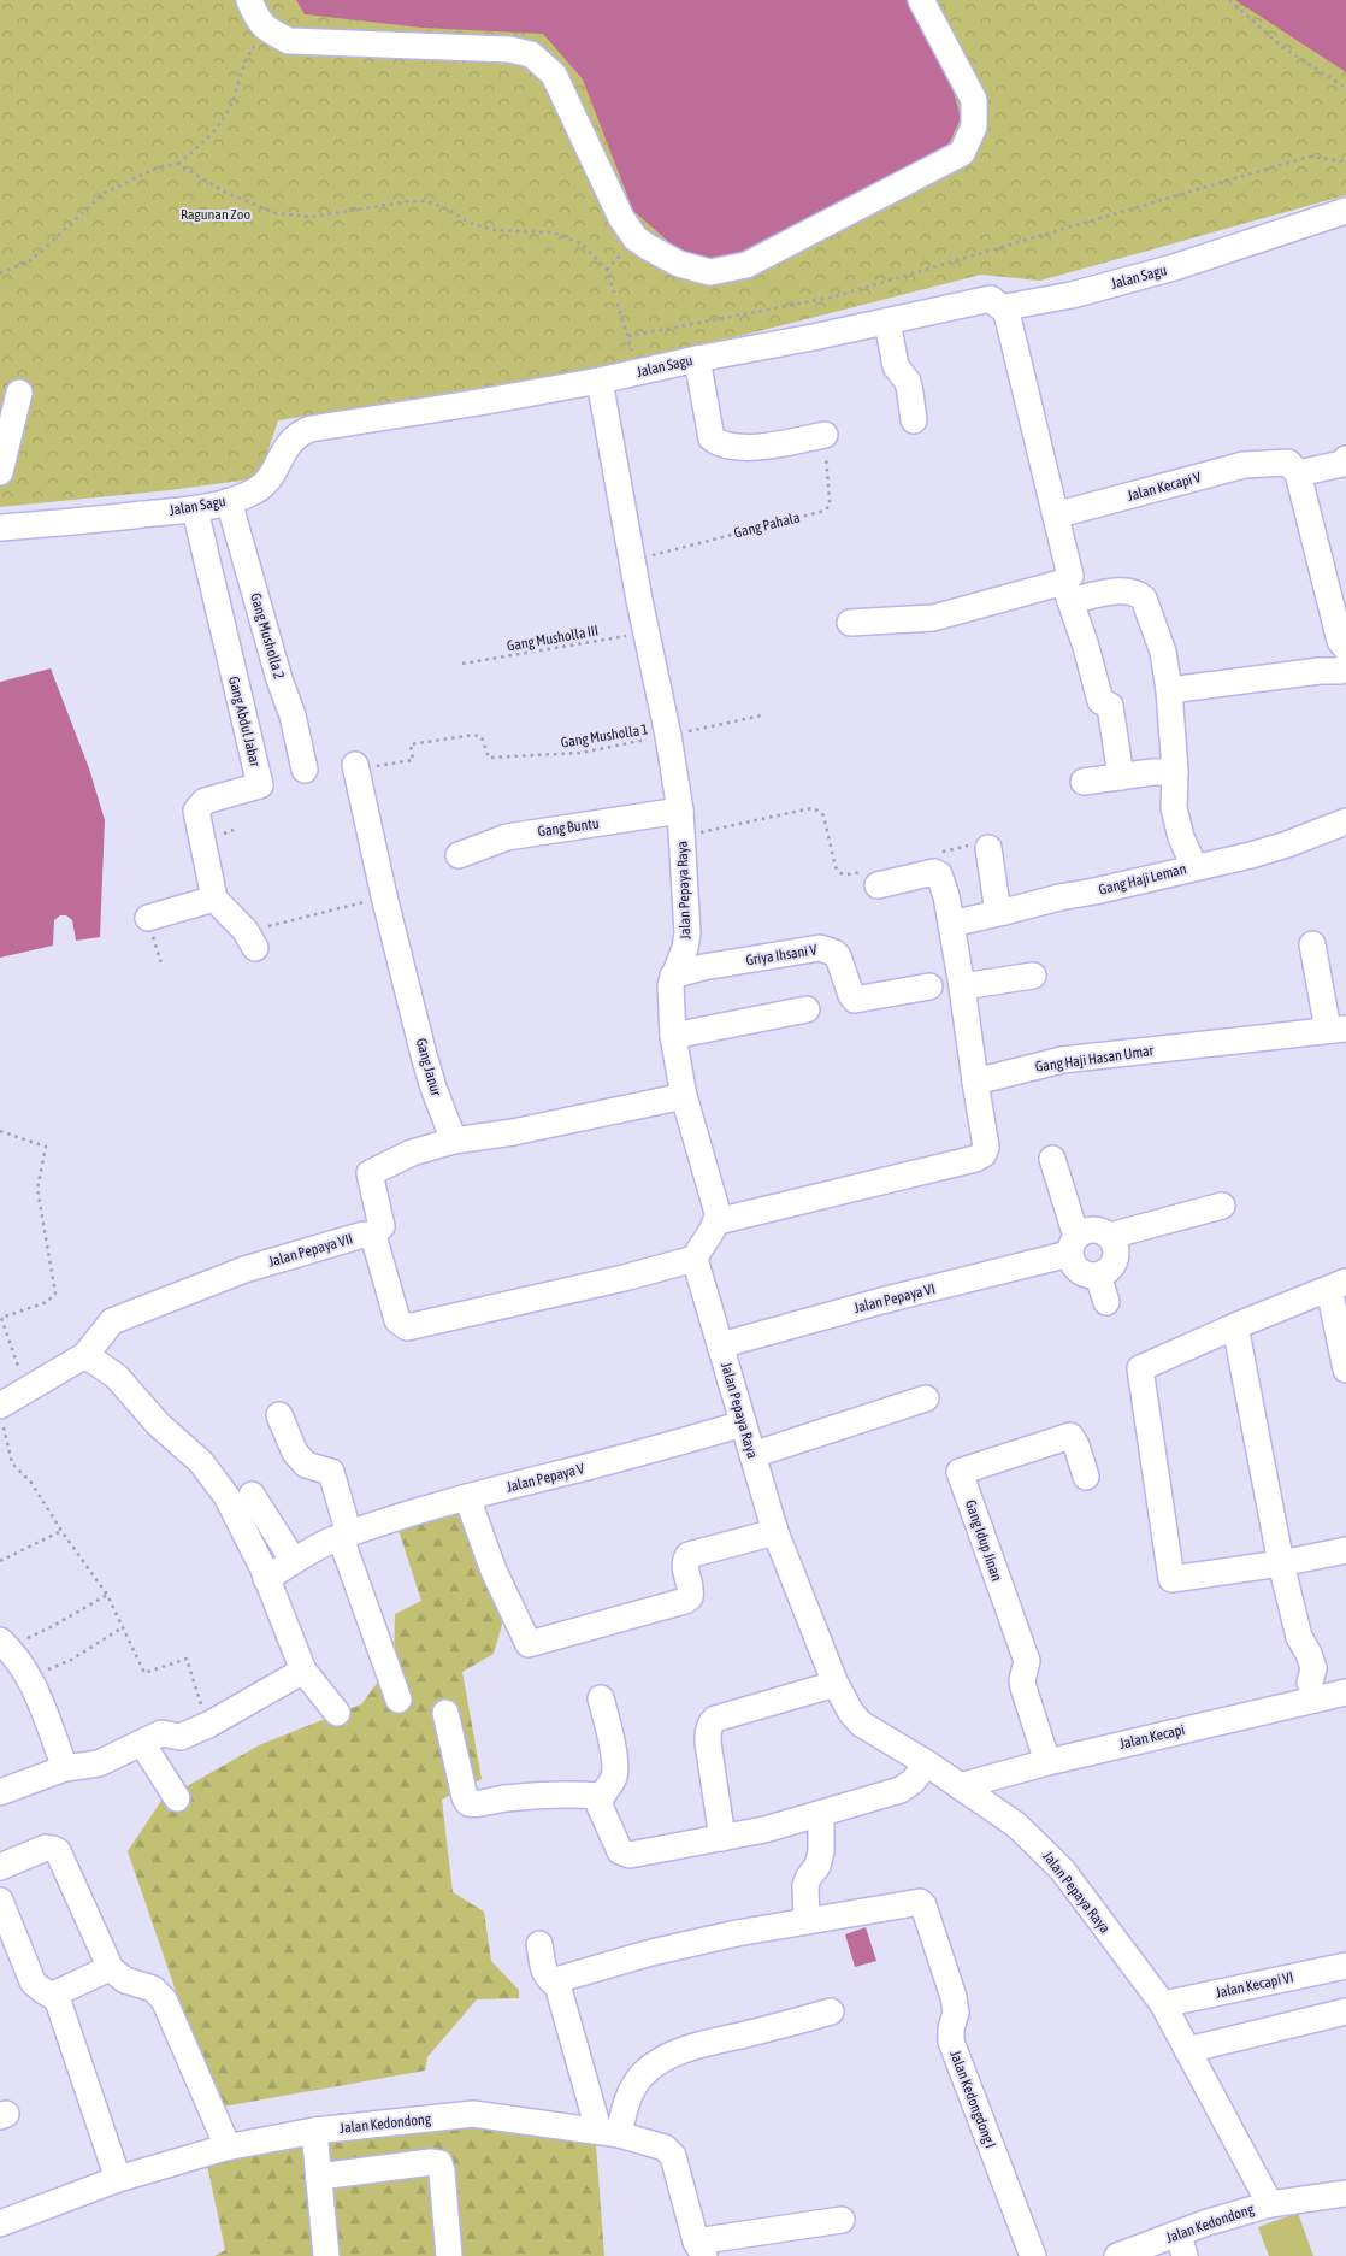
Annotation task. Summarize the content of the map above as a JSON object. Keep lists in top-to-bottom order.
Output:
{
  "streets": {
    "street": [
      "Jalan Sagu",
      "Jalan Kecapi V",
      "Gang Musholla 2",
      "Gang Abdul Jabar",
      "Gang Buntu",
      "Gang Haji Leman",
      "Jalan Pepaya Raya",
      "Griya Ihsani V",
      "Gang Haji Hasan Umar",
      "Gang Janur",
      "Jalan Pepaya VII",
      "Jalan Pepaya VI",
      "Jalan Pepaya V",
      "Gang Idup Jinan",
      "Jalan Kecapi",
      "Jalan Kecapi VI",
      "Jalan Kedongdong I",
      "Jalan Kedondong"
    ],
    "path": ["Gang Pahala", "Gang Musholla III", "Gang Musholla 1"]
  },
  "crossings": [
    ["Jalan Sagu", "Gang Musholla 2"],
    ["Jalan Sagu", "Gang Abdul Jabar"],
    ["Jalan Sagu", "Jalan Pepaya Raya"],
    ["Gang Pahala", "Jalan Pepaya Raya"],
    ["Gang Musholla III", "Jalan Pepaya Raya"],
    ["Gang Musholla 1", "Jalan Pepaya Raya"],
    ["Gang Buntu", "Jalan Pepaya Raya"],
    ["Jalan Pepaya Raya", "Griya Ihsani V"],
    ["Jalan Pepaya Raya", "Jalan Pepaya VII"],
    ["Jalan Pepaya Raya", "Jalan Pepaya VI"],
    ["Jalan Pepaya Raya", "Jalan Pepaya V"],
    ["Jalan Pepaya Raya", "Jalan Kecapi"],
    ["Jalan Pepaya Raya", "Jalan Kecapi VI"],
    ["Jalan Pepaya Raya", "Jalan Kedondong"],
    ["Gang Idup Jinan", "Jalan Kecapi"]
  ],
  "parks": ["Ragunan Zoo"]
}
